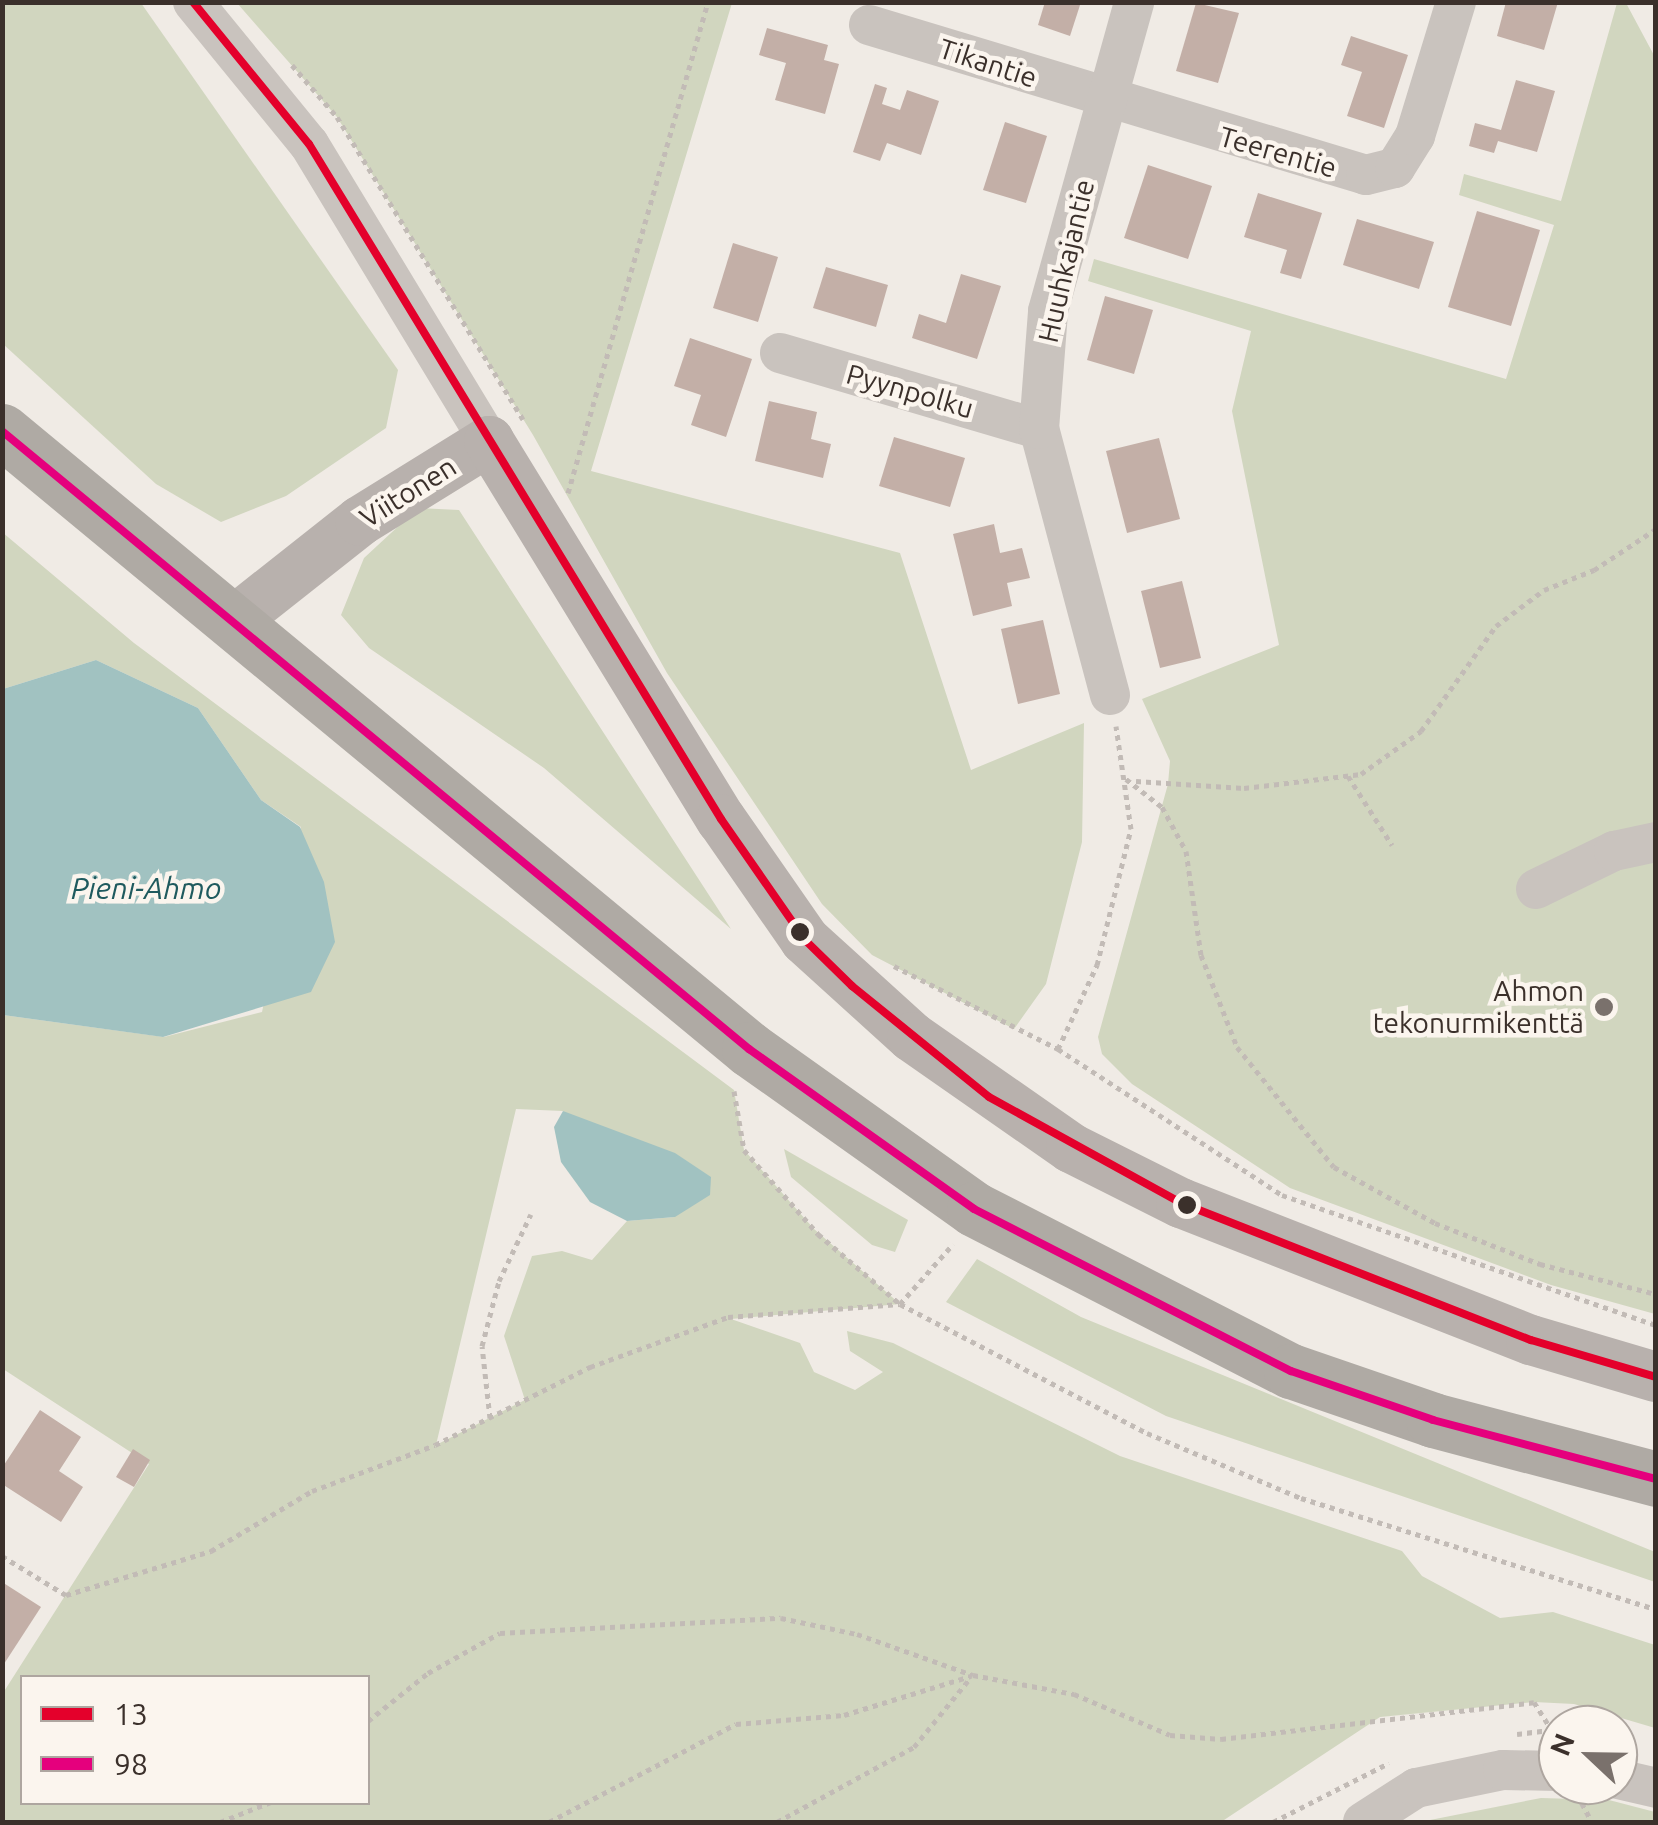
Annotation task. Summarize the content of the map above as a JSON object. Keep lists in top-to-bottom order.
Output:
{
  "streets": {
    "main road": ["Viitonen"],
    "street": [
      "Tikantie",
      "Teerentie",
      "Huuhkajantie",
      "Pyynpolku"
    ]
  },
  "crossings": [
    ["Tikantie", "Teerentie"],
    ["Tikantie", "Huuhkajantie"],
    ["Teerentie", "Huuhkajantie"],
    ["Huuhkajantie", "Pyynpolku"]
  ],
  "water": ["Pieni-Ahmo"],
  "places": ["Ahmon tekonurmikenttä"],
  "lines": ["transit line 13", "transit line 98"],
  "legend": ["13", "98"],
  "north": "left"
}
